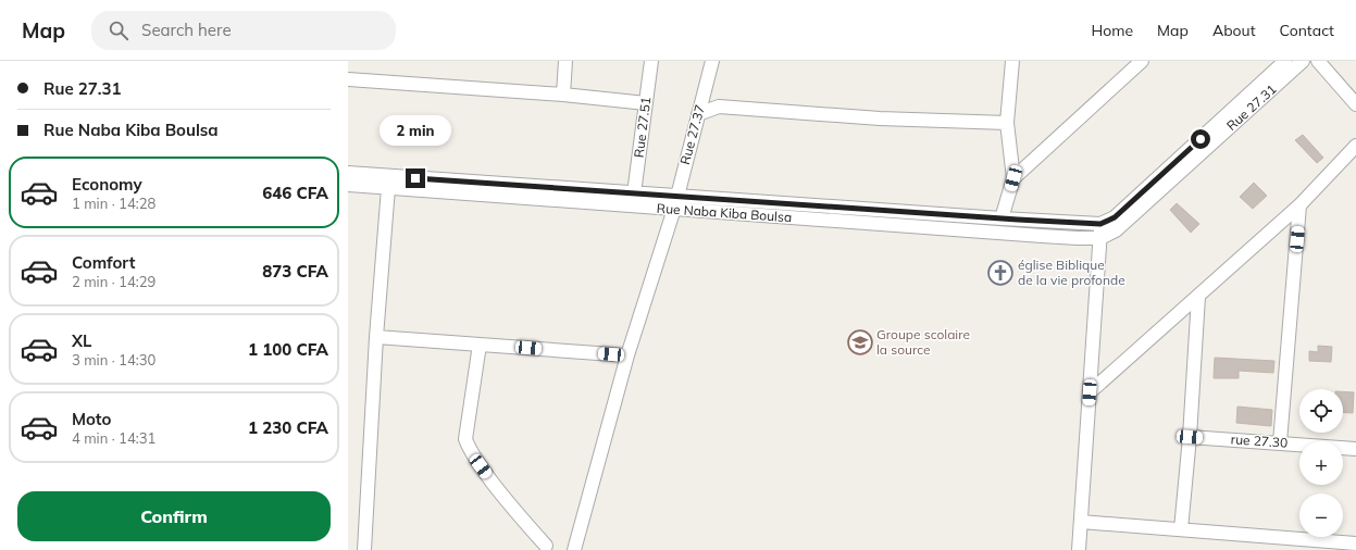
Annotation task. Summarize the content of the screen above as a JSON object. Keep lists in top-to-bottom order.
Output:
{
  "streets": {
    "street": [
      "Rue 27.31",
      "Rue 27.51",
      "Rue 27.37",
      "Rue Naba Kiba Boulsa",
      "rue 27.30"
    ]
  },
  "crossings": [
    ["Rue 27.31", "Rue Naba Kiba Boulsa"],
    ["Rue 27.51", "Rue Naba Kiba Boulsa"],
    ["Rue 27.37", "Rue Naba Kiba Boulsa"]
  ],
  "places": {
    "church": ["église Biblique de la vie profonde"],
    "school or university": ["Groupe scolaire la source"]
  },
  "page": {
    "header": "Map",
    "search": "Search here",
    "nav": [
      "Home",
      "Map",
      "About",
      "Contact"
    ],
    "banner": ["Rue 27.31", "Rue Naba Kiba Boulsa"],
    "bubble": "2 min",
    "list": [
      {
        "name": "Economy",
        "note": "1 min · 14:28",
        "value": "646 CFA"
      },
      {
        "name": "Comfort",
        "note": "2 min · 14:29",
        "value": "873 CFA"
      },
      {
        "name": "XL",
        "note": "3 min · 14:30",
        "value": "1 100 CFA"
      },
      {
        "name": "Moto",
        "note": "4 min · 14:31",
        "value": "1 230 CFA"
      }
    ],
    "map_buttons": ["+", "−"],
    "buttons": "Confirm"
  }
}
